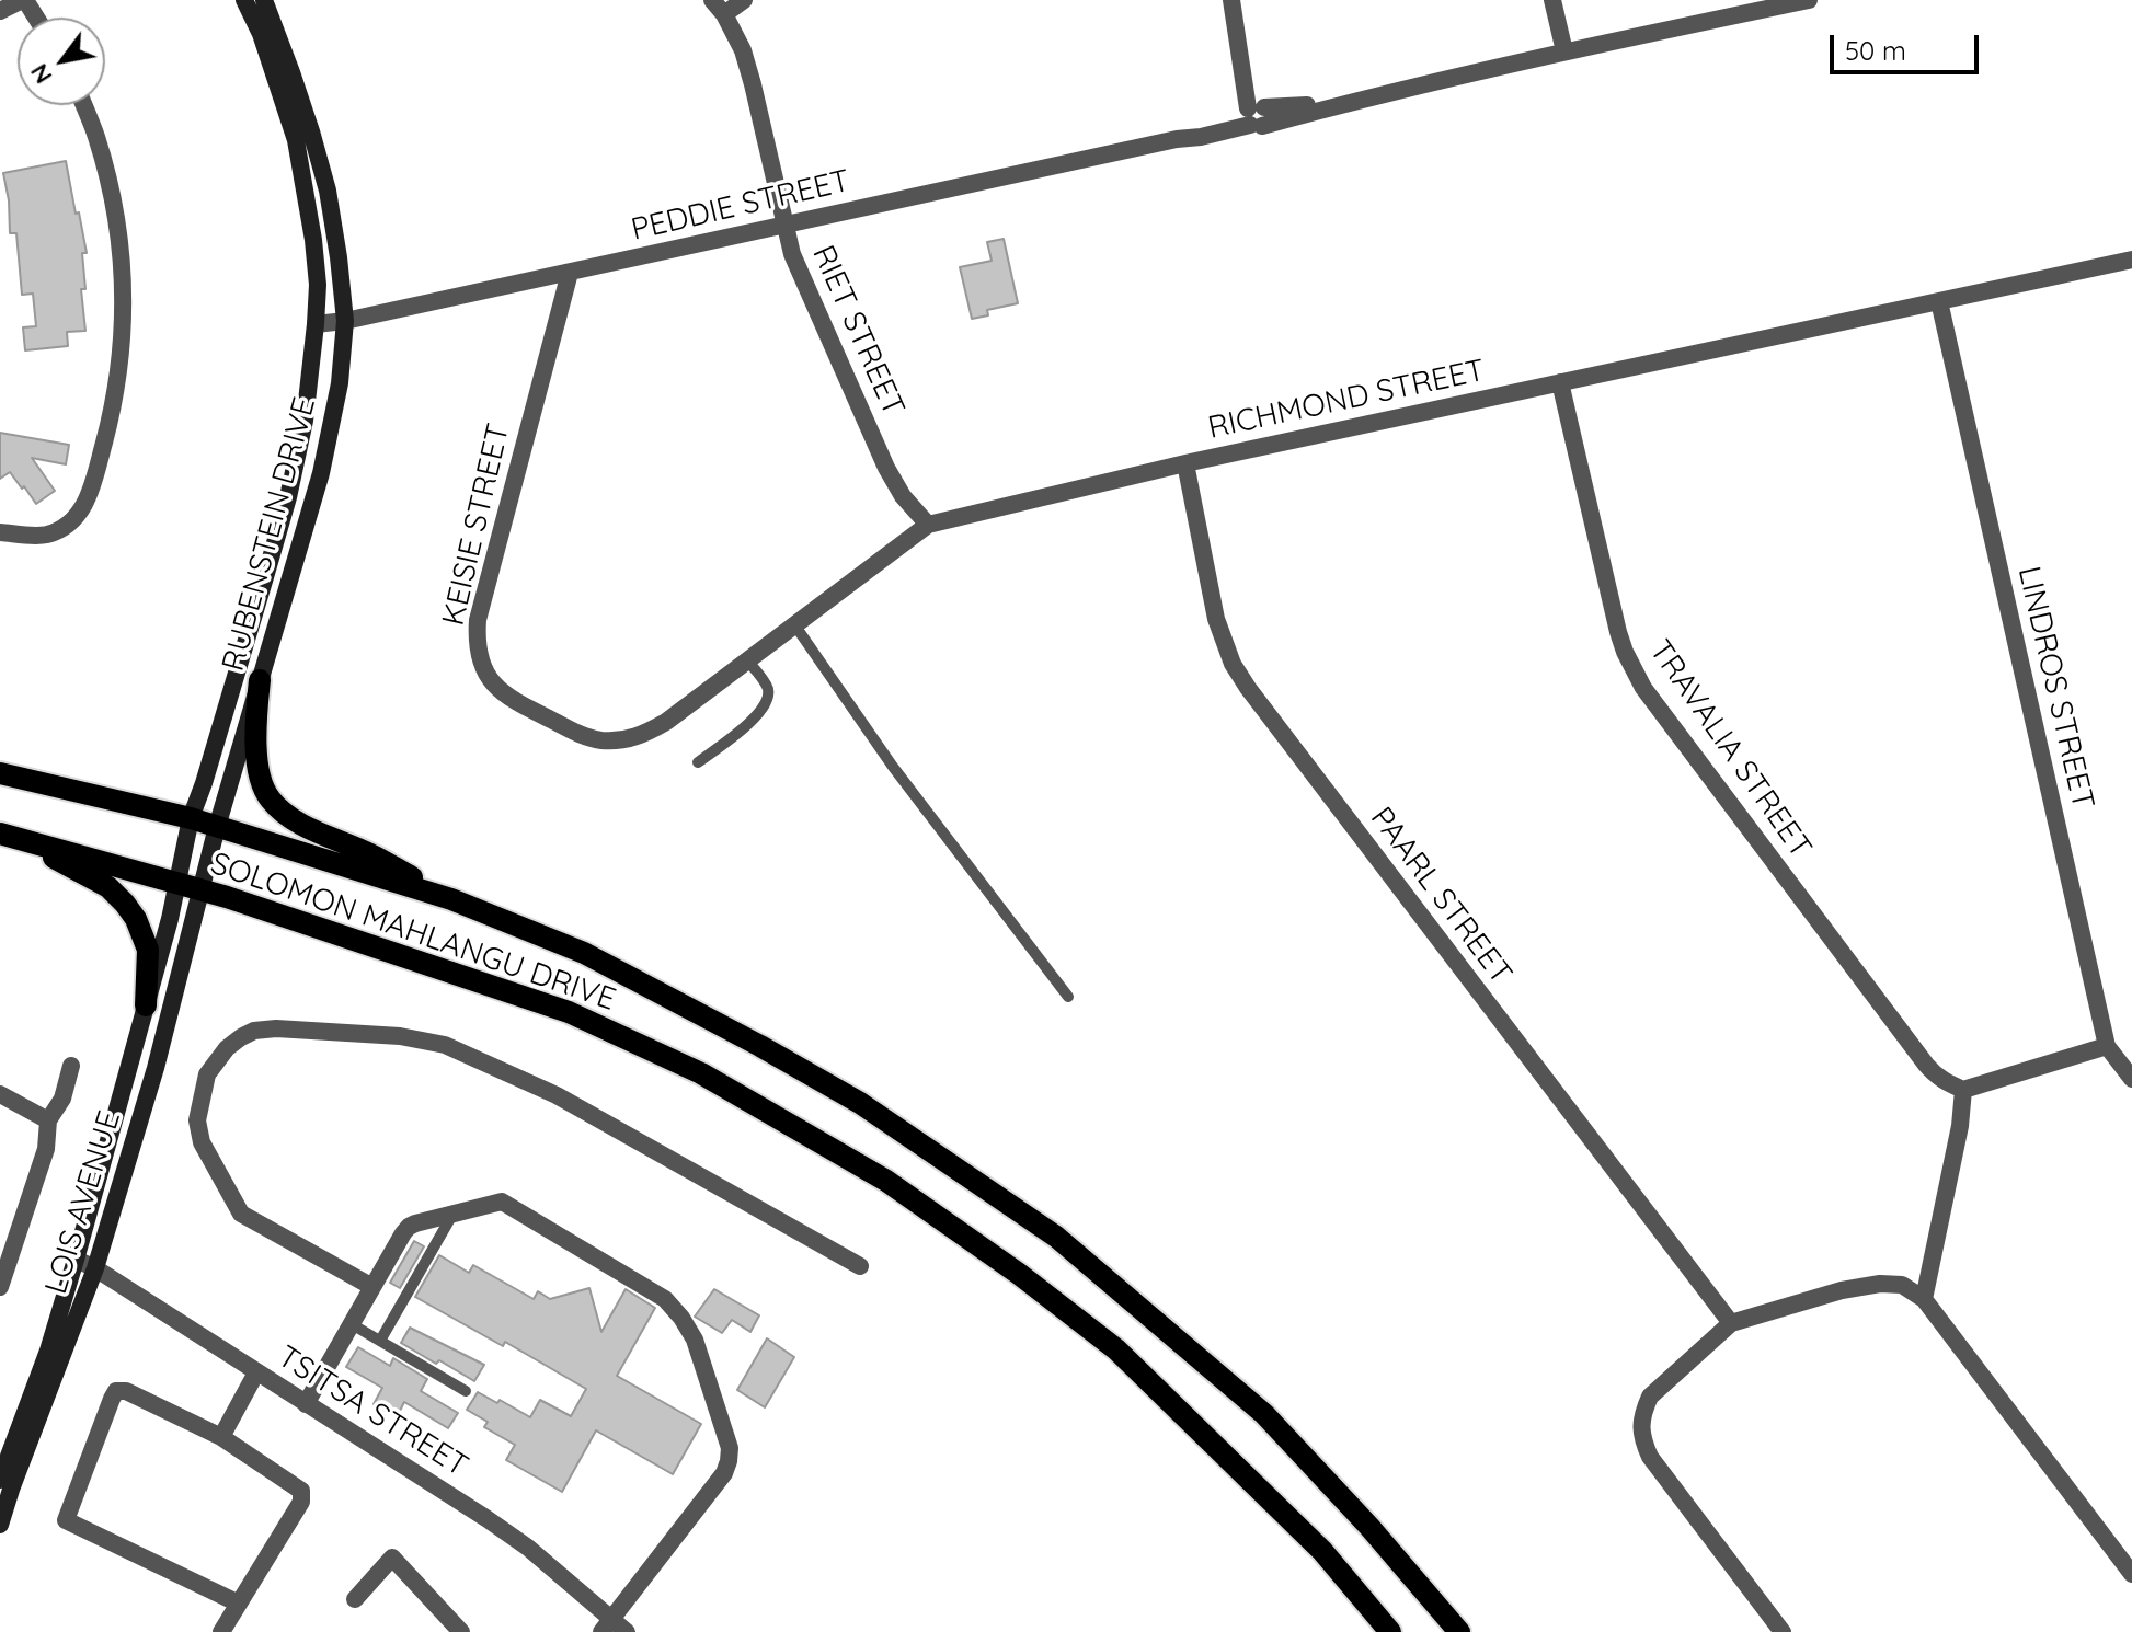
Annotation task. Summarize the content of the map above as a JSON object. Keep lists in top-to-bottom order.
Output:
{
  "streets": {
    "main road": ["SOLOMON MAHLANGU DRIVE"],
    "street": [
      "PEDDIE STREET",
      "RIET STREET",
      "RICHMOND STREET",
      "KEISIE STREET",
      "RUBENSTEIN DRIVE",
      "LINDROS STREET",
      "TRAVALIA STREET",
      "PAARL STREET",
      "LOIS AVENUE",
      "TSITSA STREET"
    ]
  },
  "crossings": [
    ["PEDDIE STREET", "RIET STREET"],
    ["PEDDIE STREET", "KEISIE STREET"],
    ["PEDDIE STREET", "RUBENSTEIN DRIVE"],
    ["RIET STREET", "RICHMOND STREET"],
    ["RICHMOND STREET", "KEISIE STREET"],
    ["RICHMOND STREET", "LINDROS STREET"],
    ["RICHMOND STREET", "TRAVALIA STREET"],
    ["RICHMOND STREET", "PAARL STREET"],
    ["RUBENSTEIN DRIVE", "SOLOMON MAHLANGU DRIVE"],
    ["RUBENSTEIN DRIVE", "LOIS AVENUE"],
    ["SOLOMON MAHLANGU DRIVE", "LOIS AVENUE"],
    ["LOIS AVENUE", "TSITSA STREET"]
  ],
  "scale_bar": "50 m",
  "north": "bottom left"
}
